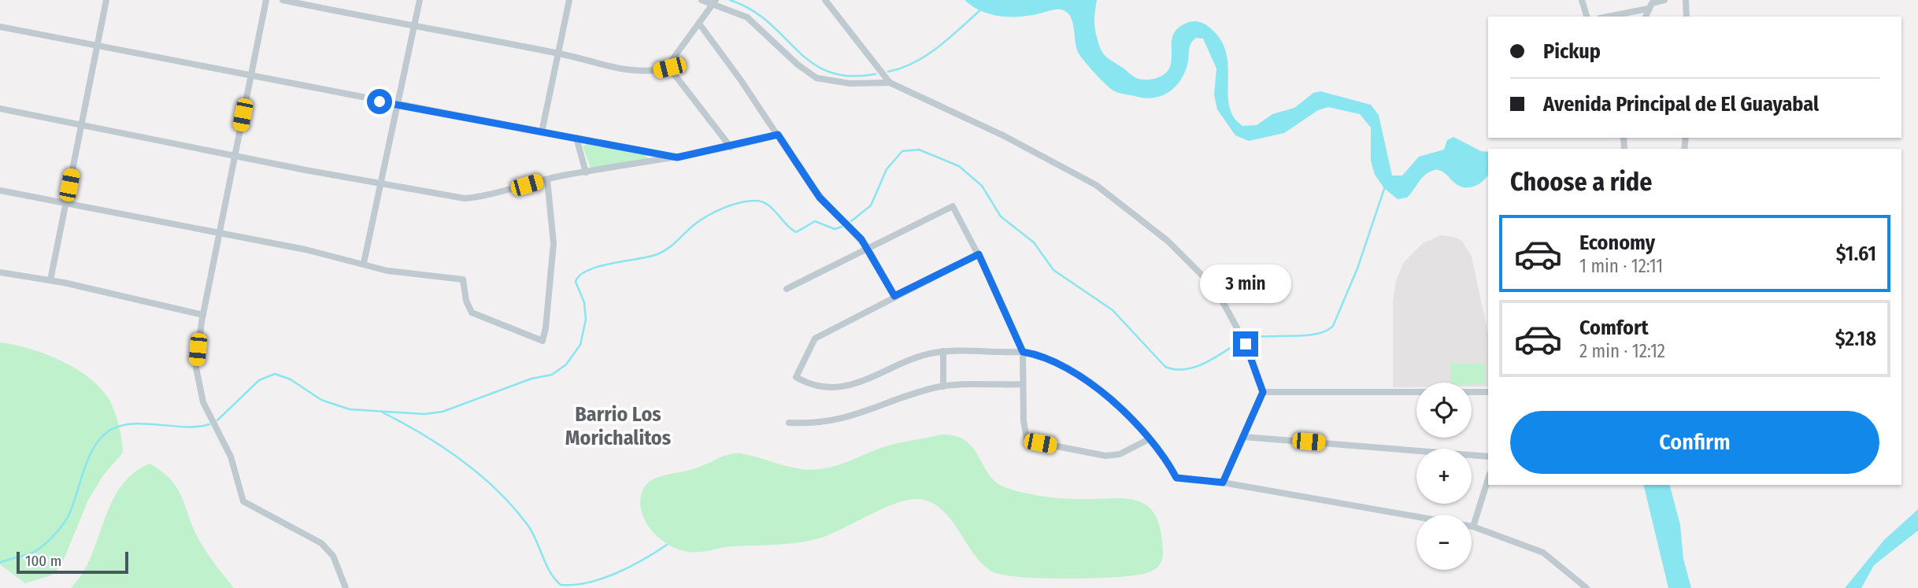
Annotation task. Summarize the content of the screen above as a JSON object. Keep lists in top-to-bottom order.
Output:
{
  "districts": ["Barrio Los Morichalitos"],
  "scale_bar": "100 m",
  "page": {
    "banner": ["Pickup", "Avenida Principal de El Guayabal"],
    "heading": "Choose a ride",
    "list": [
      {
        "name": "Economy",
        "note": "1 min · 12:11",
        "value": "$1.61"
      },
      {
        "name": "Comfort",
        "note": "2 min · 12:12",
        "value": "$2.18"
      }
    ],
    "bubble": "3 min",
    "map_buttons": ["+", "−"],
    "buttons": "Confirm",
    "scale": "100 m"
  }
}
